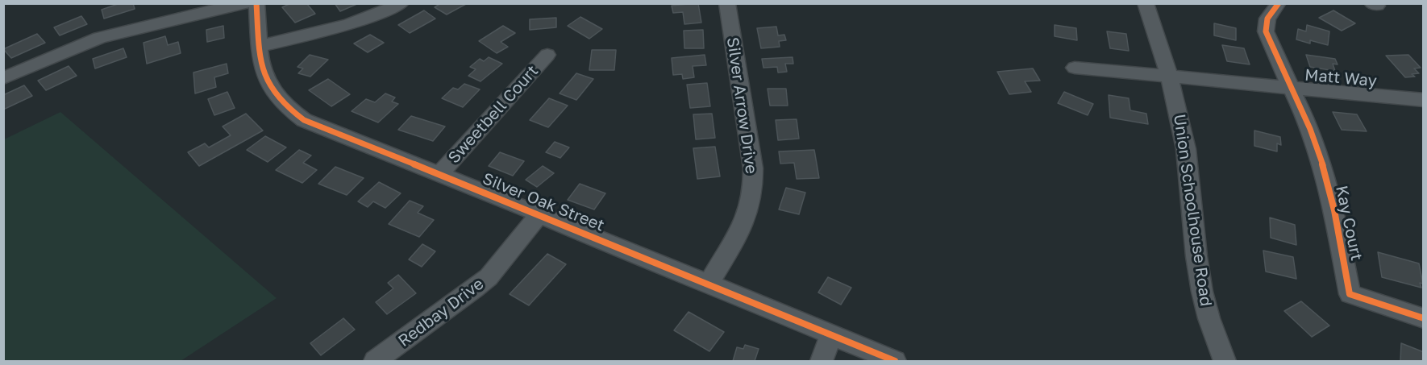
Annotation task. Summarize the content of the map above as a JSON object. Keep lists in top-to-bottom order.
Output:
{
  "streets": {
    "street": [
      "Matt Way",
      "Silver Arrow Drive",
      "Sweetbell Court",
      "Silver Oak Street",
      "Union Schoolhouse Road",
      "Kay Court",
      "Redbay Drive"
    ]
  },
  "crossings": [
    ["Matt Way", "Union Schoolhouse Road"],
    ["Matt Way", "Kay Court"],
    ["Silver Arrow Drive", "Silver Oak Street"],
    ["Sweetbell Court", "Silver Oak Street"],
    ["Silver Oak Street", "Redbay Drive"]
  ]
}
